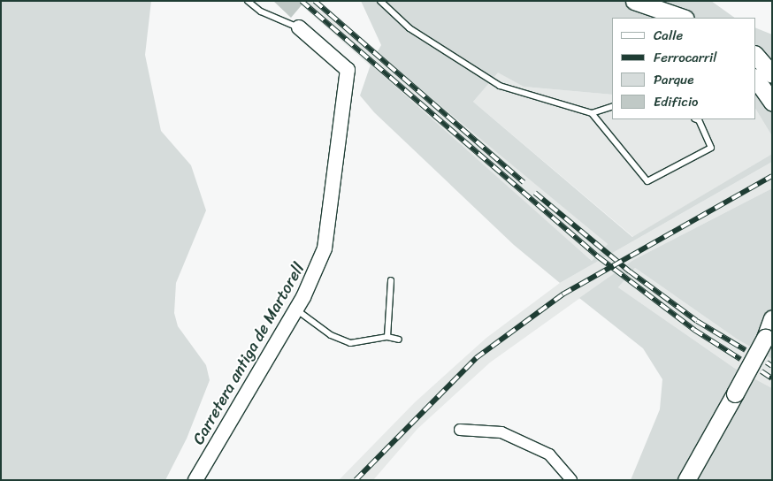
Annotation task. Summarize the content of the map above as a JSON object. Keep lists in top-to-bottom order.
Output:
{
  "streets": {
    "street": ["Carretera antiga de Martorell"]
  },
  "legend": [
    "Calle",
    "Ferrocarril",
    "Parque",
    "Edificio"
  ]
}
